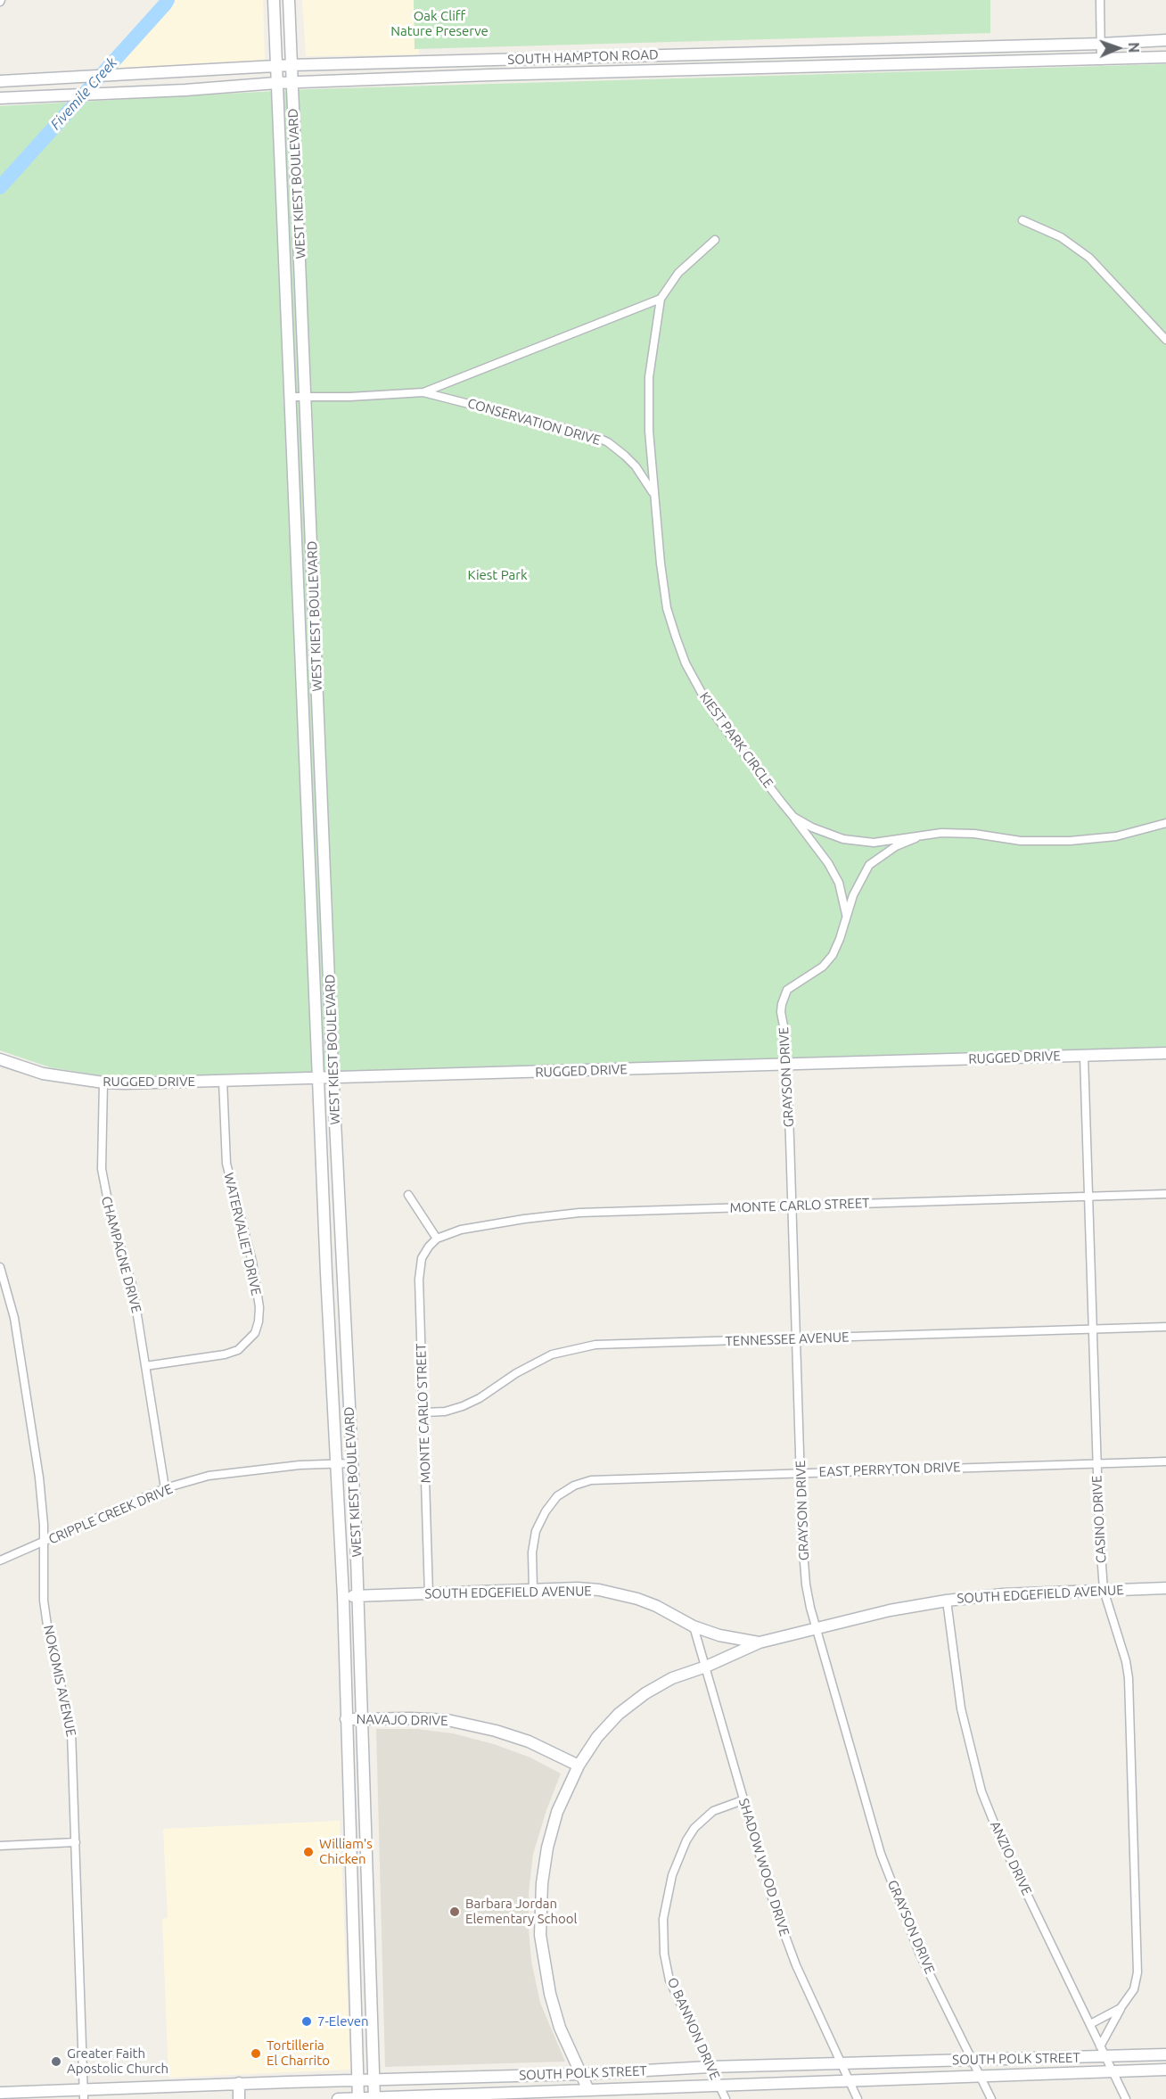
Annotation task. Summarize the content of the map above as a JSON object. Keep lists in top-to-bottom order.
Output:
{
  "streets": {
    "main road": [
      "SOUTH HAMPTON ROAD",
      "WEST KIEST BOULEVARD",
      "RUGGED DRIVE",
      "SOUTH EDGEFIELD AVENUE",
      "NAVAJO DRIVE",
      "SOUTH POLK STREET"
    ],
    "street": [
      "CONSERVATION DRIVE",
      "KIEST PARK CIRCLE",
      "GRAYSON DRIVE",
      "MONTE CARLO STREET",
      "WATERVALIET DRIVE",
      "CHAMPAGNE DRIVE",
      "TENNESSEE AVENUE",
      "EAST PERRYTON DRIVE",
      "CRIPPLE CREEK DRIVE",
      "CASINO DRIVE",
      "NOKOMIS AVENUE",
      "ANZIO DRIVE",
      "SHADOW WOOD DRIVE",
      "O BANNON DRIVE"
    ]
  },
  "crossings": [
    ["SOUTH HAMPTON ROAD", "WEST KIEST BOULEVARD"],
    ["WEST KIEST BOULEVARD", "CONSERVATION DRIVE"],
    ["WEST KIEST BOULEVARD", "RUGGED DRIVE"],
    ["WEST KIEST BOULEVARD", "CRIPPLE CREEK DRIVE"],
    ["WEST KIEST BOULEVARD", "SOUTH EDGEFIELD AVENUE"],
    ["WEST KIEST BOULEVARD", "NAVAJO DRIVE"],
    ["WEST KIEST BOULEVARD", "SOUTH POLK STREET"],
    ["CONSERVATION DRIVE", "KIEST PARK CIRCLE"],
    ["KIEST PARK CIRCLE", "GRAYSON DRIVE"],
    ["RUGGED DRIVE", "GRAYSON DRIVE"],
    ["RUGGED DRIVE", "WATERVALIET DRIVE"],
    ["RUGGED DRIVE", "CHAMPAGNE DRIVE"],
    ["RUGGED DRIVE", "CASINO DRIVE"],
    ["GRAYSON DRIVE", "MONTE CARLO STREET"],
    ["GRAYSON DRIVE", "TENNESSEE AVENUE"],
    ["GRAYSON DRIVE", "EAST PERRYTON DRIVE"],
    ["GRAYSON DRIVE", "SOUTH EDGEFIELD AVENUE"],
    ["GRAYSON DRIVE", "SOUTH POLK STREET"],
    ["MONTE CARLO STREET", "TENNESSEE AVENUE"],
    ["MONTE CARLO STREET", "CASINO DRIVE"],
    ["MONTE CARLO STREET", "SOUTH EDGEFIELD AVENUE"],
    ["WATERVALIET DRIVE", "CHAMPAGNE DRIVE"],
    ["CHAMPAGNE DRIVE", "CRIPPLE CREEK DRIVE"],
    ["TENNESSEE AVENUE", "CASINO DRIVE"],
    ["EAST PERRYTON DRIVE", "CASINO DRIVE"],
    ["EAST PERRYTON DRIVE", "SOUTH EDGEFIELD AVENUE"],
    ["CRIPPLE CREEK DRIVE", "NOKOMIS AVENUE"],
    ["CASINO DRIVE", "SOUTH EDGEFIELD AVENUE"],
    ["CASINO DRIVE", "ANZIO DRIVE"],
    ["CASINO DRIVE", "SOUTH POLK STREET"],
    ["SOUTH EDGEFIELD AVENUE", "NAVAJO DRIVE"],
    ["SOUTH EDGEFIELD AVENUE", "ANZIO DRIVE"],
    ["SOUTH EDGEFIELD AVENUE", "SHADOW WOOD DRIVE"],
    ["SOUTH EDGEFIELD AVENUE", "SOUTH POLK STREET"],
    ["NOKOMIS AVENUE", "SOUTH POLK STREET"],
    ["ANZIO DRIVE", "SOUTH POLK STREET"],
    ["SHADOW WOOD DRIVE", "O BANNON DRIVE"],
    ["SHADOW WOOD DRIVE", "SOUTH POLK STREET"],
    ["O BANNON DRIVE", "SOUTH POLK STREET"]
  ],
  "water": ["Fivemile Creek"],
  "parks": ["Oak Cliff Nature Preserve", "Kiest Park"],
  "places": [
    "William's Chicken",
    "Barbara Jordan Elementary School",
    "7-Eleven",
    "Tortilleria El Charrito",
    "Greater Faith Apostolic Church"
  ],
  "north": "right"
}
